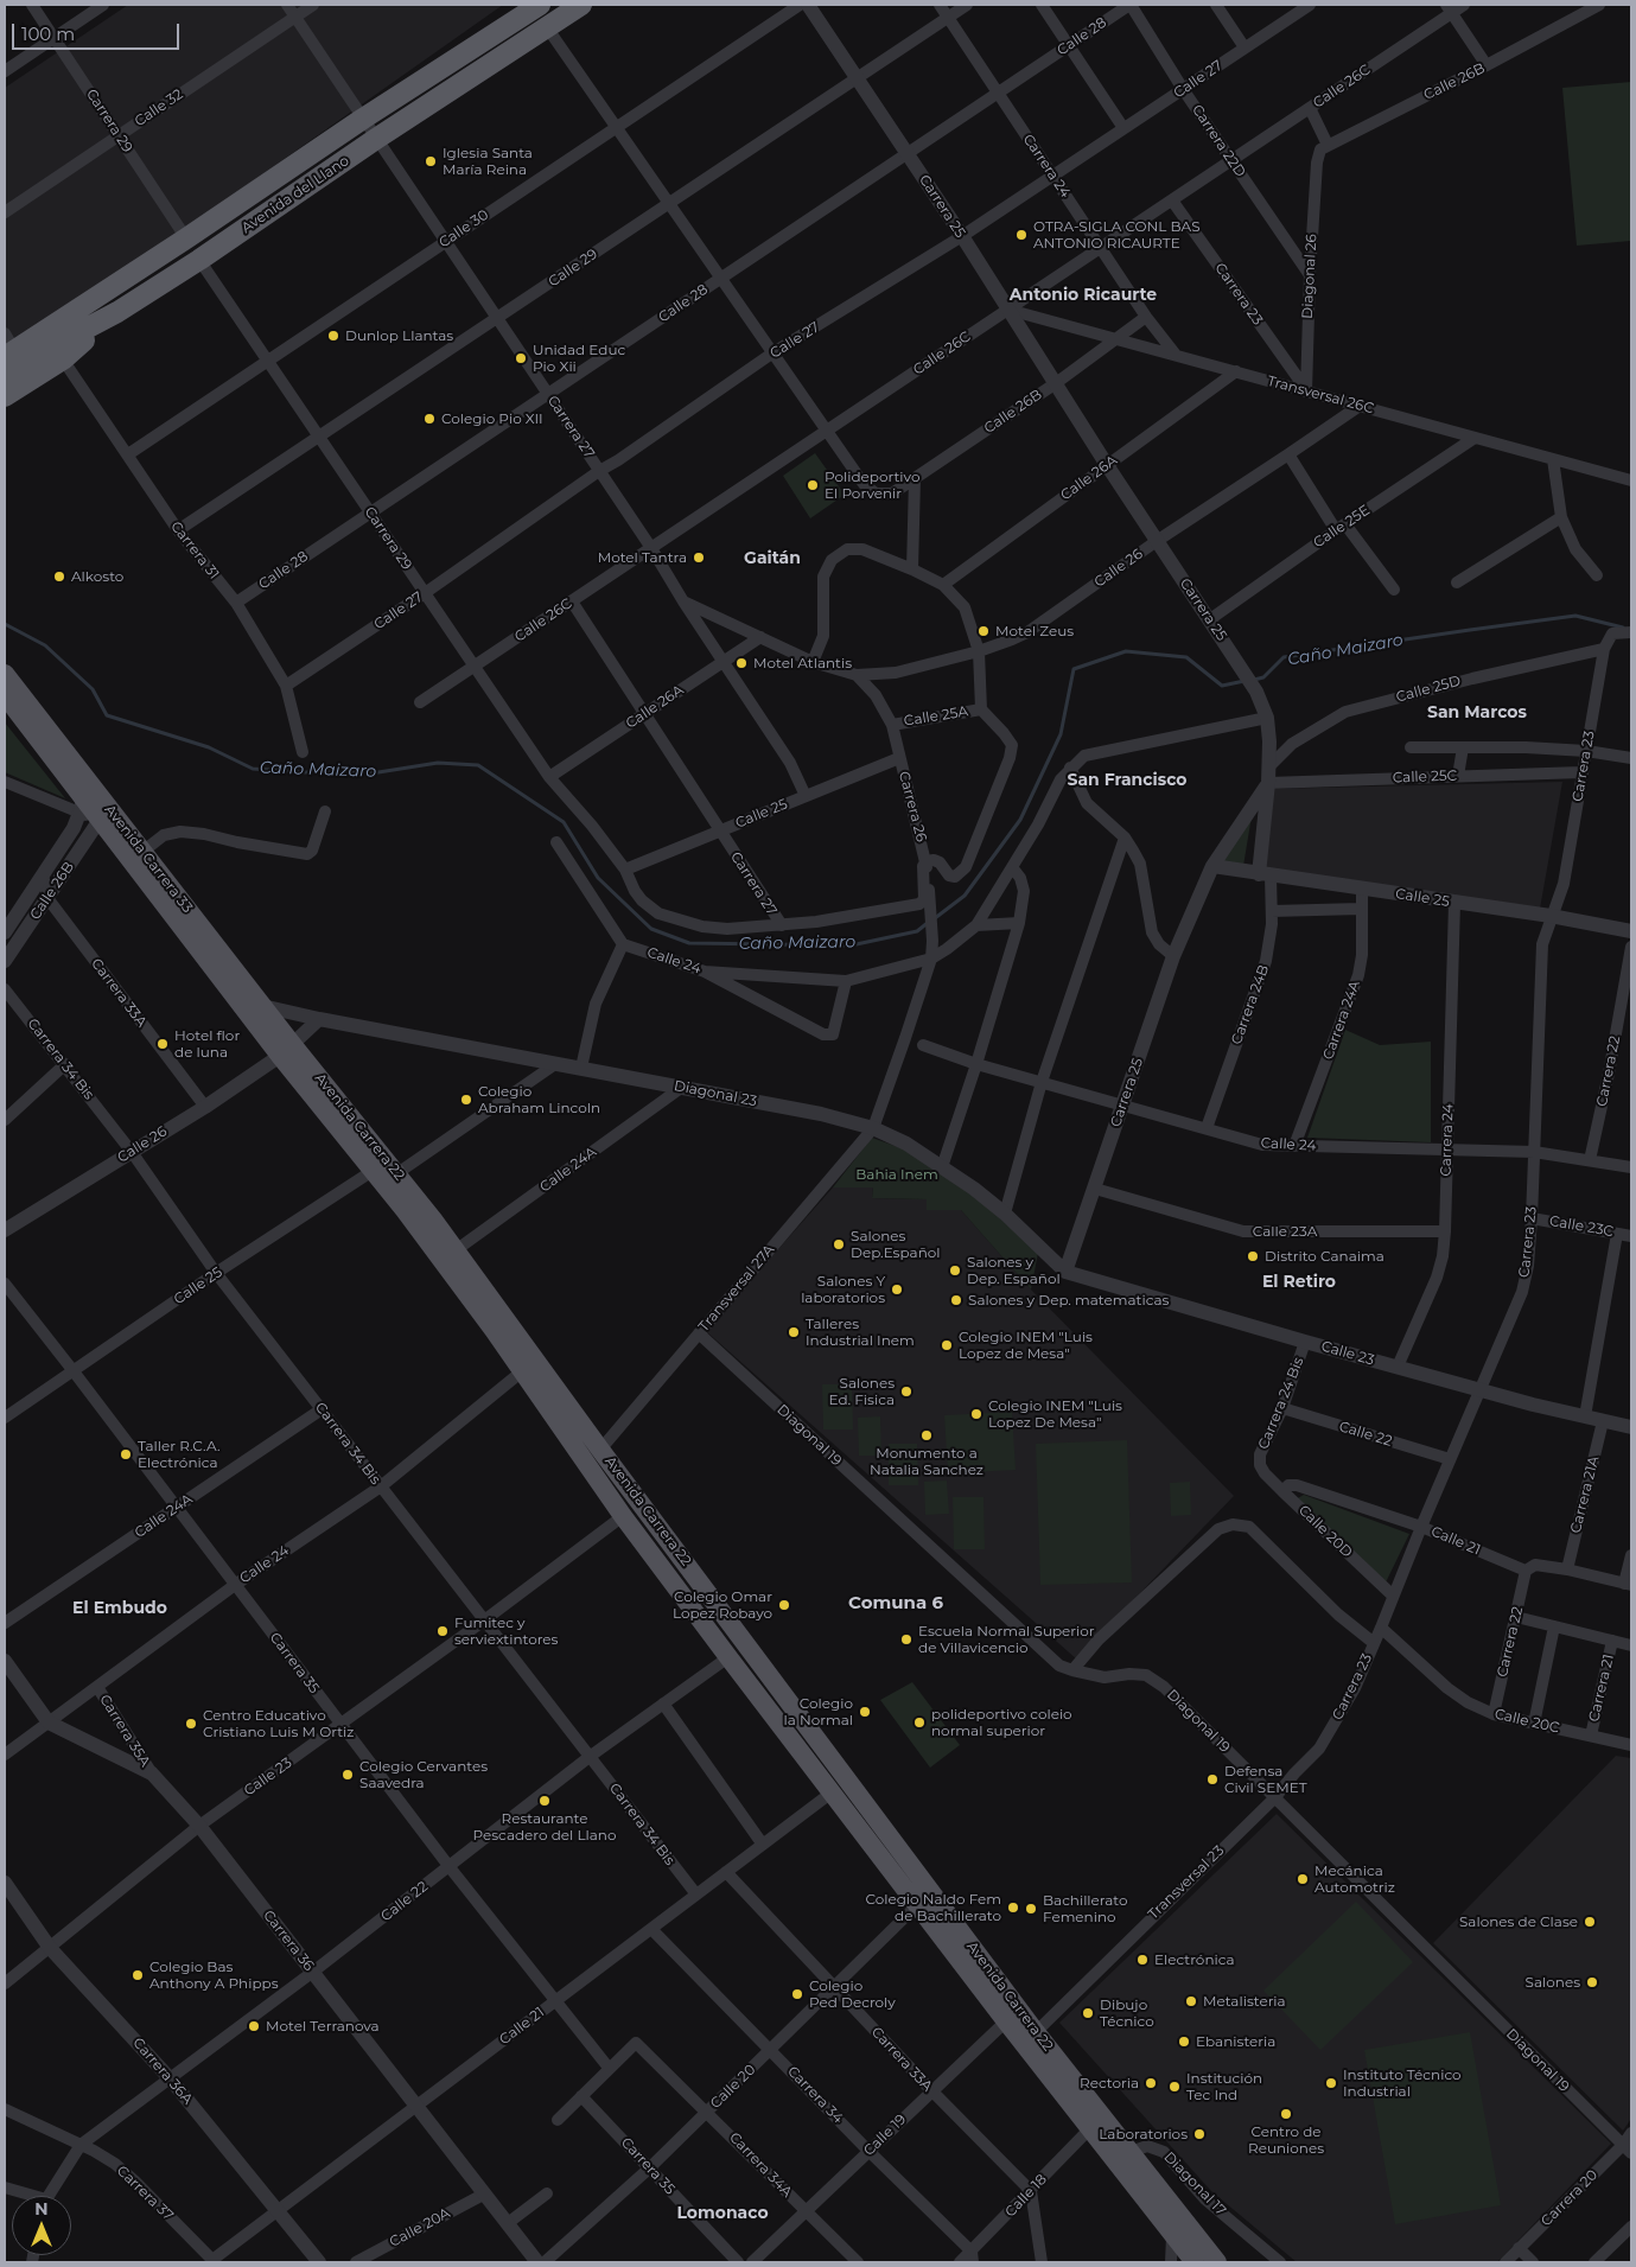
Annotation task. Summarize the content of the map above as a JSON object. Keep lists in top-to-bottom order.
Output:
{
  "streets": {
    "highway": ["Avenida del Llano"],
    "main road": ["Avenida Carrera 33", "Avenida Carrera 22"],
    "street": [
      "Calle 28",
      "Calle 27",
      "Calle 26B",
      "Calle 26C",
      "Calle 32",
      "Carrera 29",
      "Carrera 22D",
      "Carrera 24",
      "Carrera 25",
      "Calle 30",
      "Calle 29",
      "Diagonal 26",
      "Carrera 23",
      "Transversal 26C",
      "Carrera 27",
      "Calle 26A",
      "Calle 25E",
      "Carrera 31",
      "Calle 26",
      "Calle 25D",
      "Calle 25A",
      "Calle 25C",
      "Carrera 26",
      "Calle 25",
      "Calle 24",
      "Carrera 33A",
      "Carrera 24B",
      "Carrera 24A",
      "Carrera 34 Bis",
      "Carrera 22",
      "Diagonal 23",
      "Calle 24A",
      "Calle 23C",
      "Calle 23A",
      "Transversal 27A",
      "Calle 23",
      "Carrera 24 Bis",
      "Calle 22",
      "Diagonal 19",
      "Carrera 21A",
      "Calle 20D",
      "Calle 21",
      "Carrera 35",
      "Carrera 21",
      "Calle 20C",
      "Carrera 35A",
      "Transversal 23",
      "Carrera 36",
      "Carrera 36A",
      "Calle 20",
      "Carrera 34",
      "Calle 19",
      "Carrera 34A",
      "Diagonal 17",
      "Carrera 37",
      "Calle 18",
      "Carrera 20",
      "Calle 20A"
    ]
  },
  "crossings": [
    ["Calle 28", "Carrera 29"],
    ["Calle 28", "Carrera 22D"],
    ["Calle 28", "Carrera 24"],
    ["Calle 28", "Carrera 25"],
    ["Calle 28", "Carrera 27"],
    ["Calle 28", "Carrera 31"],
    ["Calle 27", "Carrera 29"],
    ["Calle 27", "Carrera 22D"],
    ["Calle 27", "Carrera 24"],
    ["Calle 27", "Carrera 25"],
    ["Calle 27", "Carrera 27"],
    ["Calle 27", "Carrera 31"],
    ["Calle 26B", "Calle 26C"],
    ["Calle 26B", "Carrera 24"],
    ["Calle 26B", "Carrera 25"],
    ["Calle 26B", "Diagonal 26"],
    ["Calle 26B", "Transversal 26C"],
    ["Calle 26B", "Avenida Carrera 33"],
    ["Calle 26B", "Carrera 33A"],
    ["Calle 26C", "Carrera 29"],
    ["Calle 26C", "Carrera 22D"],
    ["Calle 26C", "Carrera 24"],
    ["Calle 26C", "Carrera 25"],
    ["Calle 26C", "Carrera 23"],
    ["Calle 26C", "Transversal 26C"],
    ["Calle 26C", "Carrera 27"],
    ["Calle 32", "Carrera 29"],
    ["Calle 32", "Carrera 27"],
    ["Carrera 29", "Avenida del Llano"],
    ["Carrera 29", "Calle 30"],
    ["Carrera 29", "Calle 29"],
    ["Carrera 29", "Calle 26A"],
    ["Carrera 29", "Calle 25"],
    ["Carrera 22D", "Diagonal 26"],
    ["Carrera 24", "Calle 29"],
    ["Carrera 24", "Transversal 26C"],
    ["Carrera 24", "Calle 25"],
    ["Carrera 24", "Calle 24"],
    ["Carrera 24", "Calle 23A"],
    ["Carrera 24", "Calle 23"],
    ["Avenida del Llano", "Carrera 27"],
    ["Carrera 25", "Calle 29"],
    ["Carrera 25", "Transversal 26C"],
    ["Carrera 25", "Calle 26A"],
    ["Carrera 25", "Calle 25E"],
    ["Carrera 25", "Calle 26"],
    ["Carrera 25", "Calle 25D"],
    ["Carrera 25", "Calle 25C"],
    ["Carrera 25", "Calle 25"],
    ["Carrera 25", "Calle 24"],
    ["Carrera 25", "Carrera 24B"],
    ["Carrera 25", "Diagonal 23"],
    ["Carrera 25", "Calle 23A"],
    ["Carrera 25", "Calle 23"],
    ["Calle 30", "Carrera 27"],
    ["Calle 30", "Carrera 31"],
    ["Calle 29", "Carrera 27"],
    ["Calle 29", "Carrera 31"],
    ["Diagonal 26", "Carrera 23"],
    ["Diagonal 26", "Transversal 26C"],
    ["Carrera 23", "Transversal 26C"],
    ["Carrera 23", "Calle 25D"],
    ["Carrera 23", "Calle 25C"],
    ["Carrera 23", "Calle 25"],
    ["Carrera 23", "Calle 24"],
    ["Carrera 23", "Calle 23C"],
    ["Carrera 23", "Calle 23"],
    ["Carrera 23", "Calle 22"],
    ["Carrera 23", "Diagonal 19"],
    ["Carrera 23", "Calle 20D"],
    ["Carrera 23", "Calle 21"],
    ["Carrera 23", "Calle 20C"],
    ["Carrera 23", "Transversal 23"],
    ["Transversal 26C", "Calle 26A"],
    ["Transversal 26C", "Calle 25E"],
    ["Transversal 26C", "Calle 26"],
    ["Carrera 27", "Calle 26A"],
    ["Carrera 27", "Calle 25"],
    ["Calle 26", "Carrera 26"],
    ["Calle 26", "Avenida Carrera 33"],
    ["Calle 26", "Carrera 33A"],
    ["Calle 26", "Carrera 34 Bis"],
    ["Calle 26", "Avenida Carrera 22"],
    ["Calle 25A", "Carrera 26"],
    ["Calle 25C", "Carrera 24B"],
    ["Carrera 26", "Calle 25"],
    ["Carrera 26", "Diagonal 23"],
    ["Carrera 26", "Transversal 27A"],
    ["Calle 25", "Carrera 24B"],
    ["Calle 25", "Carrera 24A"],
    ["Calle 25", "Carrera 34 Bis"],
    ["Calle 25", "Avenida Carrera 22"],
    ["Calle 25", "Carrera 35"],
    ["Avenida Carrera 33", "Diagonal 23"],
    ["Avenida Carrera 33", "Avenida Carrera 22"],
    ["Calle 24", "Carrera 24B"],
    ["Calle 24", "Carrera 24A"],
    ["Calle 24", "Carrera 34 Bis"],
    ["Calle 24", "Carrera 22"],
    ["Calle 24", "Avenida Carrera 22"],
    ["Calle 24", "Carrera 35"],
    ["Calle 24", "Carrera 35A"],
    ["Calle 24", "Carrera 36"],
    ["Carrera 33A", "Calle 21"],
    ["Carrera 33A", "Calle 20"],
    ["Carrera 33A", "Calle 19"],
    ["Carrera 33A", "Calle 18"],
    ["Carrera 34 Bis", "Calle 24A"],
    ["Carrera 34 Bis", "Calle 23"],
    ["Carrera 34 Bis", "Calle 22"],
    ["Carrera 34 Bis", "Calle 21"],
    ["Carrera 22", "Calle 21"],
    ["Carrera 22", "Calle 20C"],
    ["Diagonal 23", "Calle 24A"],
    ["Diagonal 23", "Transversal 27A"],
    ["Diagonal 23", "Calle 23"],
    ["Avenida Carrera 22", "Calle 24A"],
    ["Avenida Carrera 22", "Transversal 27A"],
    ["Avenida Carrera 22", "Calle 23"],
    ["Avenida Carrera 22", "Calle 22"],
    ["Avenida Carrera 22", "Calle 21"],
    ["Avenida Carrera 22", "Transversal 23"],
    ["Avenida Carrera 22", "Calle 20"],
    ["Avenida Carrera 22", "Calle 19"],
    ["Avenida Carrera 22", "Diagonal 17"],
    ["Avenida Carrera 22", "Calle 18"],
    ["Calle 24A", "Carrera 35"],
    ["Transversal 27A", "Diagonal 19"],
    ["Calle 23", "Carrera 24 Bis"],
    ["Calle 23", "Carrera 21A"],
    ["Calle 23", "Carrera 35"],
    ["Calle 23", "Carrera 36"],
    ["Calle 23", "Carrera 36A"],
    ["Carrera 24 Bis", "Calle 22"],
    ["Carrera 24 Bis", "Calle 20D"],
    ["Calle 22", "Carrera 35"],
    ["Calle 22", "Carrera 36"],
    ["Calle 22", "Carrera 36A"],
    ["Calle 22", "Carrera 37"],
    ["Diagonal 19", "Transversal 23"],
    ["Diagonal 19", "Carrera 20"],
    ["Calle 20D", "Calle 21"],
    ["Calle 21", "Carrera 35"],
    ["Calle 21", "Carrera 36"],
    ["Calle 21", "Carrera 36A"],
    ["Calle 21", "Carrera 34"],
    ["Calle 21", "Carrera 37"],
    ["Carrera 35", "Calle 20"],
    ["Carrera 35", "Carrera 34A"],
    ["Carrera 21", "Calle 20C"],
    ["Carrera 35A", "Carrera 36"],
    ["Carrera 36", "Calle 20A"],
    ["Calle 20", "Carrera 34"],
    ["Calle 20", "Carrera 34A"],
    ["Carrera 34", "Calle 19"],
    ["Carrera 34", "Calle 18"],
    ["Calle 19", "Carrera 34A"]
  ],
  "districts": [
    "Antonio Ricaurte",
    "Gaitán",
    "San Marcos",
    "San Francisco",
    "El Retiro",
    "Comuna 6",
    "El Embudo",
    "Lomonaco"
  ],
  "water": ["Caño Maizaro"],
  "parks": ["Bahia Inem"],
  "places": [
    "Iglesia Santa María Reina",
    "OTRA-SIGLA CONL BAS ANTONIO RICAURTE",
    "Dunlop Llantas",
    "Unidad Educ Pio Xii",
    "Colegio Pio XII",
    "Polideportivo El Porvenir",
    "Motel Tantra",
    "Alkosto",
    "Motel Zeus",
    "Motel Atlantis",
    "Hotel flor de luna",
    "Colegio Abraham Lincoln",
    "Salones Dep.Español",
    "Distrito Canaima",
    "Salones y Dep. Español",
    "Salones Y laboratorios",
    "Salones y Dep. matematicas",
    "Talleres Industrial Inem",
    "Colegio INEM \"Luis Lopez de Mesa\"",
    "Salones Ed. Fisica",
    "Colegio INEM \"Luis Lopez De Mesa\"",
    "Monumento a Natalia Sanchez",
    "Taller R.C.A. Electrónica",
    "Colegio Omar Lopez Robayo",
    "Fumitec y serviextintores",
    "Escuela Normal Superior de Villavicencio",
    "Colegio la Normal",
    "polideportivo coleio normal superior",
    "Centro Educativo Cristiano Luis M Ortiz",
    "Colegio Cervantes Saavedra",
    "Defensa Civil SEMET",
    "Restaurante Pescadero del Llano",
    "Mecánica Automotriz",
    "Colegio Naldo Fem de Bachillerato",
    "Bachillerato Femenino",
    "Salones de Clase",
    "Electrónica",
    "Colegio Bas Anthony A Phipps",
    "Salones",
    "Colegio Ped Decroly",
    "Metalisteria",
    "Dibujo Técnico",
    "Motel Terranova",
    "Ebanisteria",
    "Rectoria",
    "Instituto Técnico Industrial",
    "Institución Tec Ind",
    "Centro de Reuniones",
    "Laboratorios"
  ],
  "scale_bar": "100 m",
  "north": "top"
}
